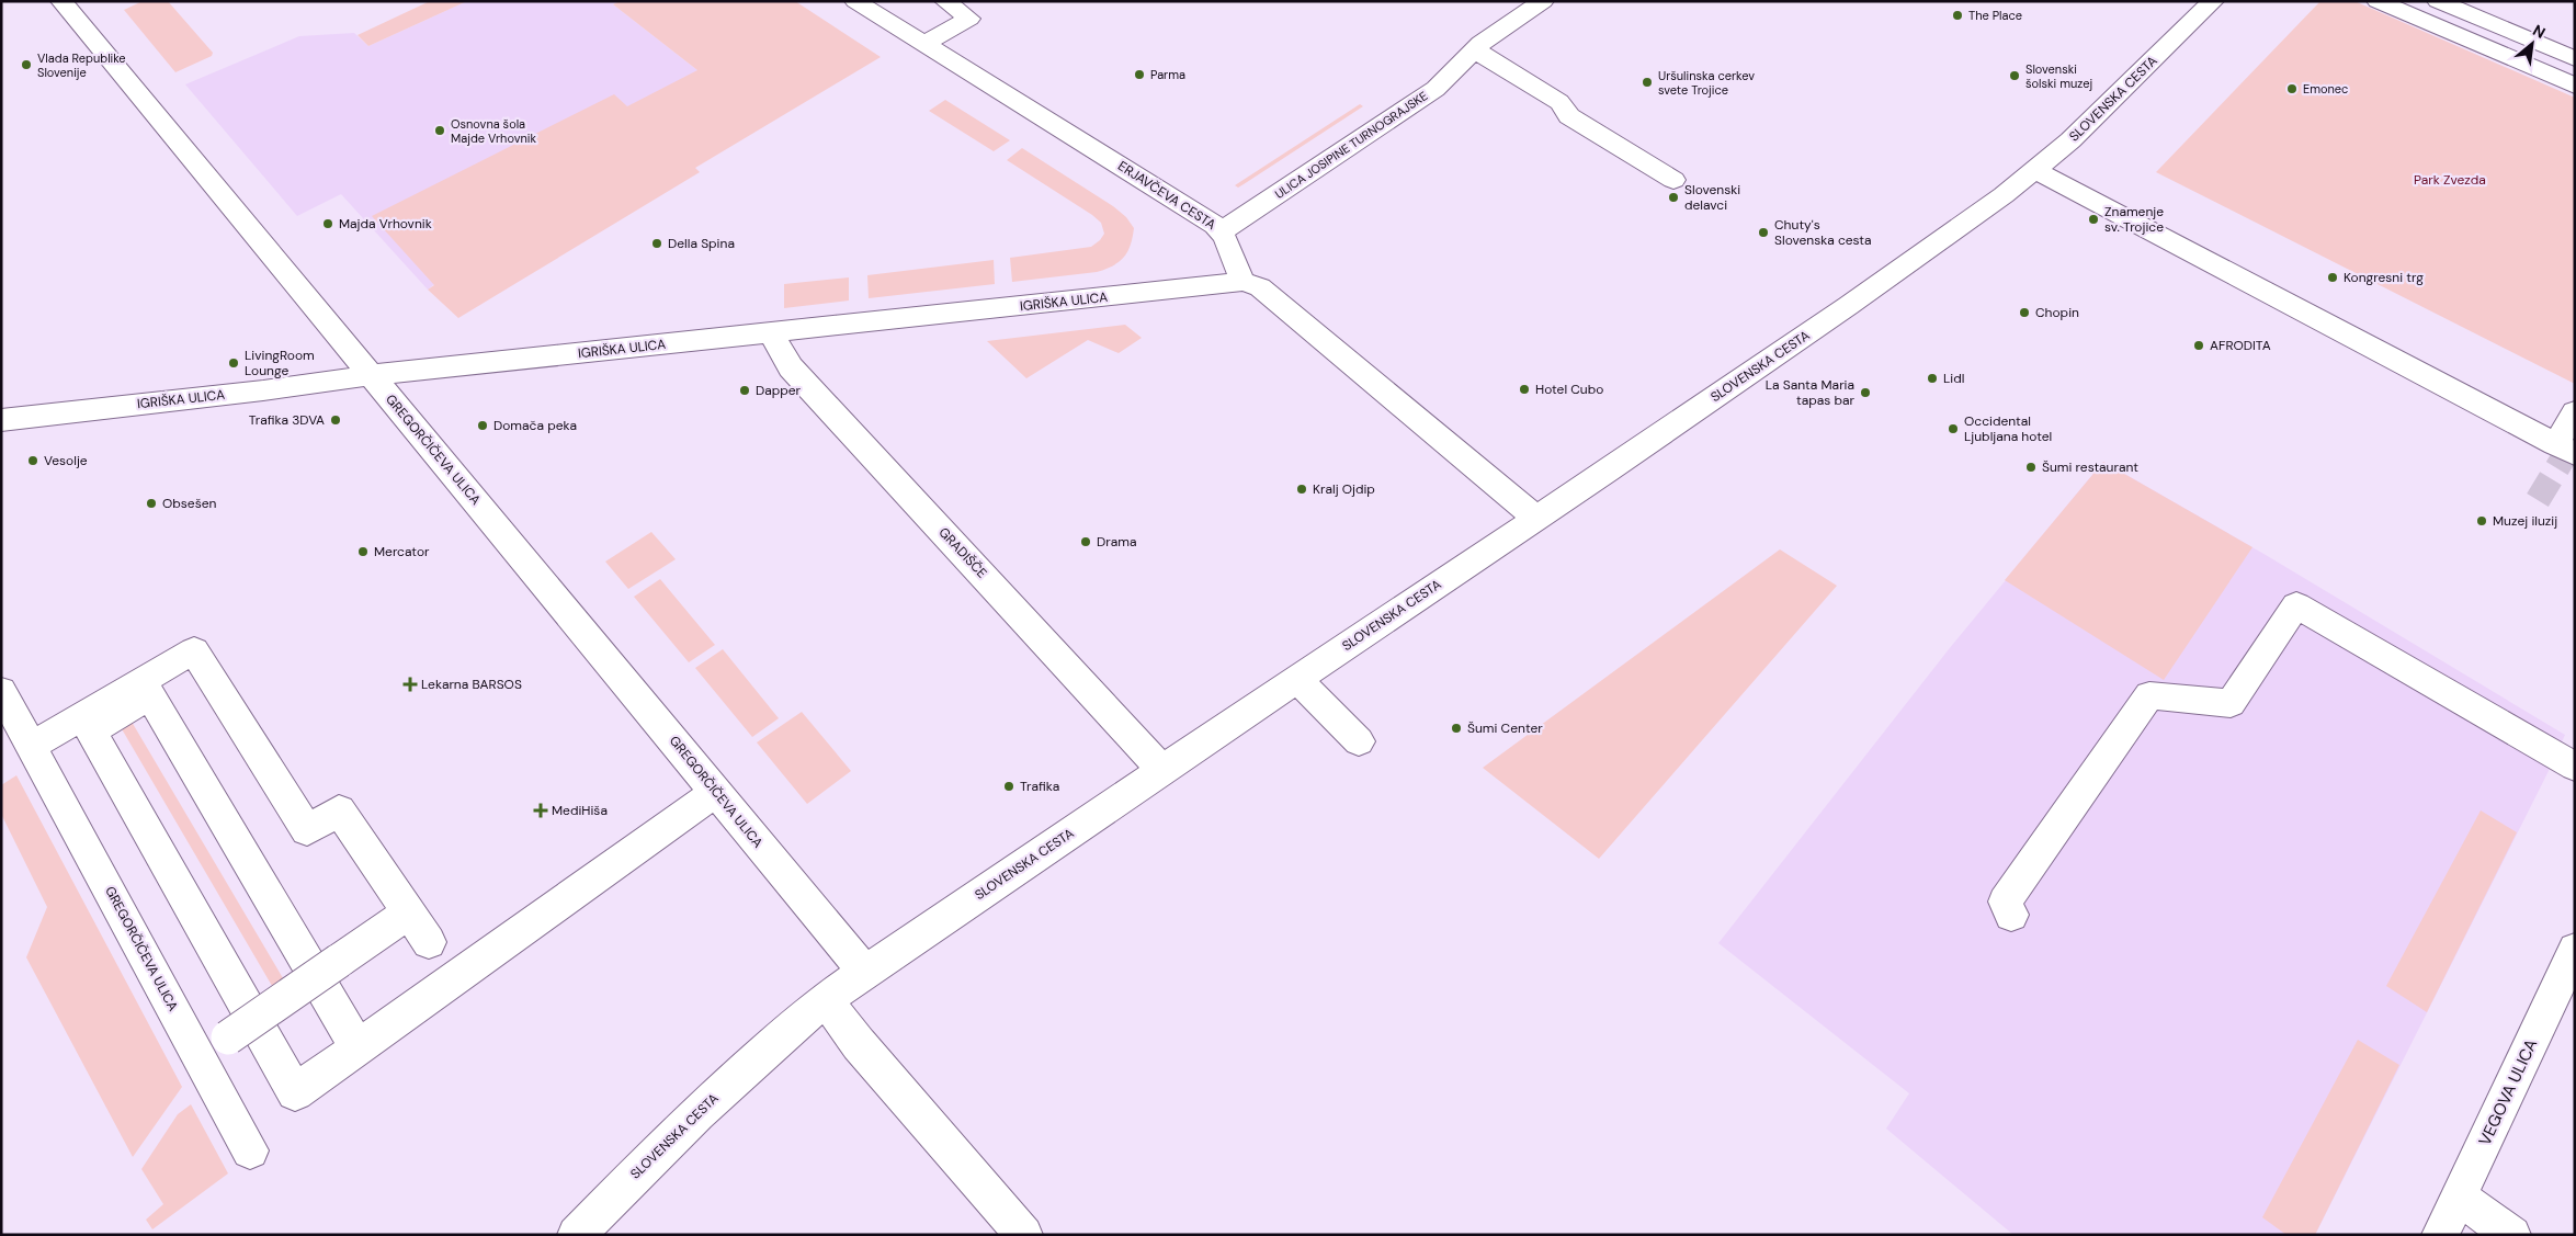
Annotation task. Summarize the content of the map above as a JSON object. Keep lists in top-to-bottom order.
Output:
{
  "streets": {
    "street": [
      "SLOVENSKA CESTA",
      "ULICA JOSIPINE TURNOGRAJSKE",
      "ERJAVČEVA CESTA",
      "IGRIŠKA ULICA",
      "GREGORČIČEVA ULICA",
      "GRADIŠČE",
      "VEGOVA ULICA"
    ]
  },
  "crossings": [
    ["SLOVENSKA CESTA", "GREGORČIČEVA ULICA"],
    ["SLOVENSKA CESTA", "GRADIŠČE"],
    ["ULICA JOSIPINE TURNOGRAJSKE", "ERJAVČEVA CESTA"],
    ["ERJAVČEVA CESTA", "IGRIŠKA ULICA"],
    ["IGRIŠKA ULICA", "GREGORČIČEVA ULICA"],
    ["IGRIŠKA ULICA", "GRADIŠČE"]
  ],
  "parks": ["Park Zvezda"],
  "places": {
    "other": [
      "The Place",
      "Vlada Republike Slovenije",
      "Parma",
      "Slovenski šolski muzej",
      "Uršulinska cerkev svete Trojice",
      "Emonec",
      "Osnovna šola Majde Vrhovnik",
      "Slovenski delavci",
      "Znamenje sv. Trojice",
      "Majda Vrhovnik",
      "Chuty's Slovenska cesta",
      "Della Spina",
      "Kongresni trg",
      "Chopin",
      "AFRODITA",
      "LivingRoom Lounge",
      "Lidl",
      "Hotel Cubo",
      "Dapper",
      "La Santa Maria tapas bar",
      "Trafika 3DVA",
      "Domača peka",
      "Occidental Ljubljana hotel",
      "Vesolje",
      "Šumi restaurant",
      "Kralj Ojdip",
      "Obsešen",
      "Muzej iluzij",
      "Drama",
      "Mercator",
      "Šumi Center",
      "Trafika"
    ],
    "health": ["Lekarna BARSOS", "MediHiša"]
  },
  "north": "top right"
}
